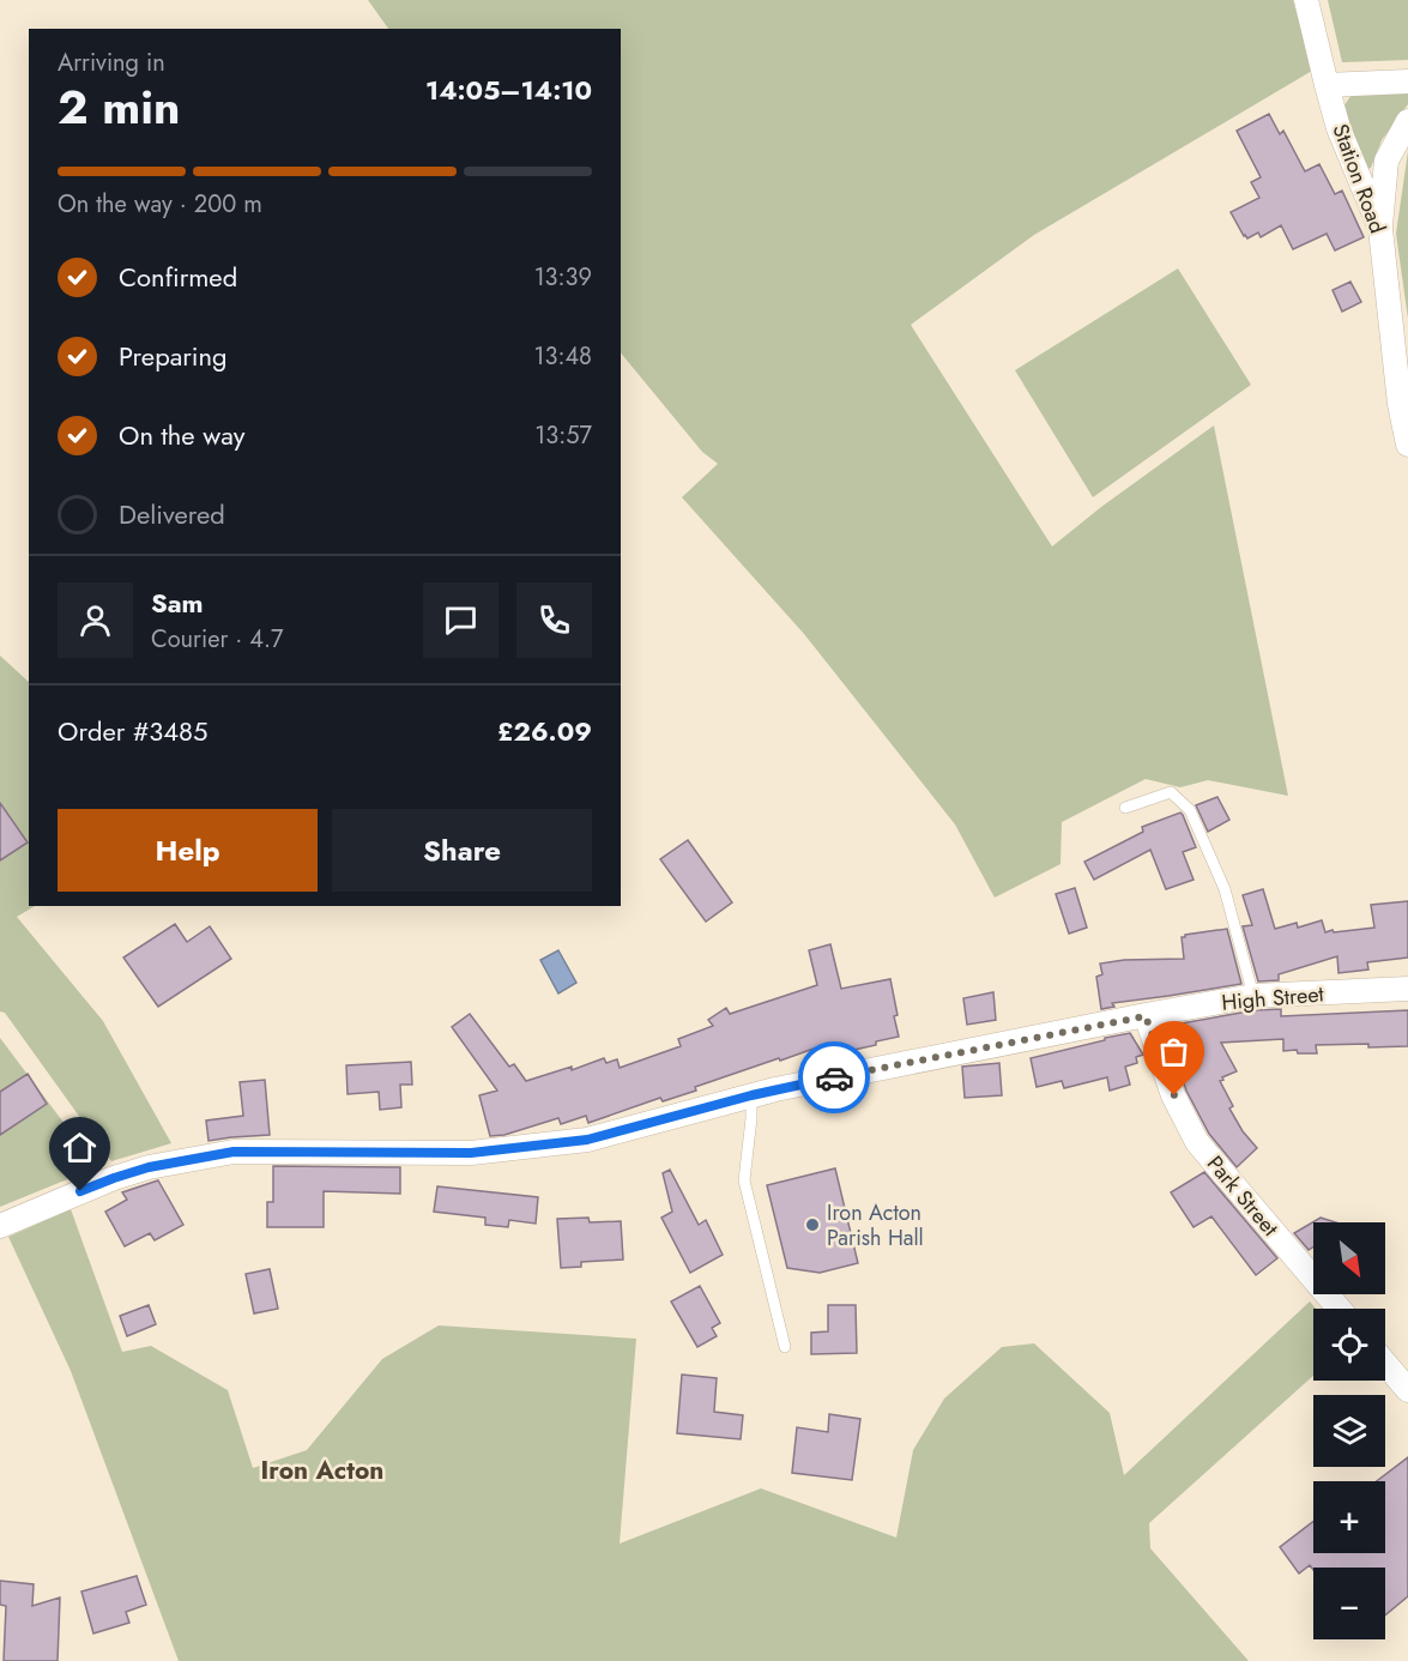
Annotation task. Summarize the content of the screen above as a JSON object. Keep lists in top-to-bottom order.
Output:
{
  "streets": {
    "street": ["Station Road", "High Street", "Park Street"]
  },
  "crossings": [
    ["High Street", "Park Street"]
  ],
  "districts": ["Iron Acton"],
  "places": ["Iron Acton Parish Hall"],
  "north": "bottom right",
  "page": {
    "heading": ["2 min", "Arriving in", "14:05–14:10"],
    "panel": [
      "Sam",
      "Courier · 4.7",
      "Order #3485",
      "£26.09"
    ],
    "bar": "On the way · 200 m",
    "list": [
      ["Confirmed", "13:39"],
      ["Preparing", "13:48"],
      ["On the way", "13:57"],
      "Delivered"
    ],
    "buttons": ["Help", "Share"],
    "map_buttons": ["+", "−"]
  }
}
